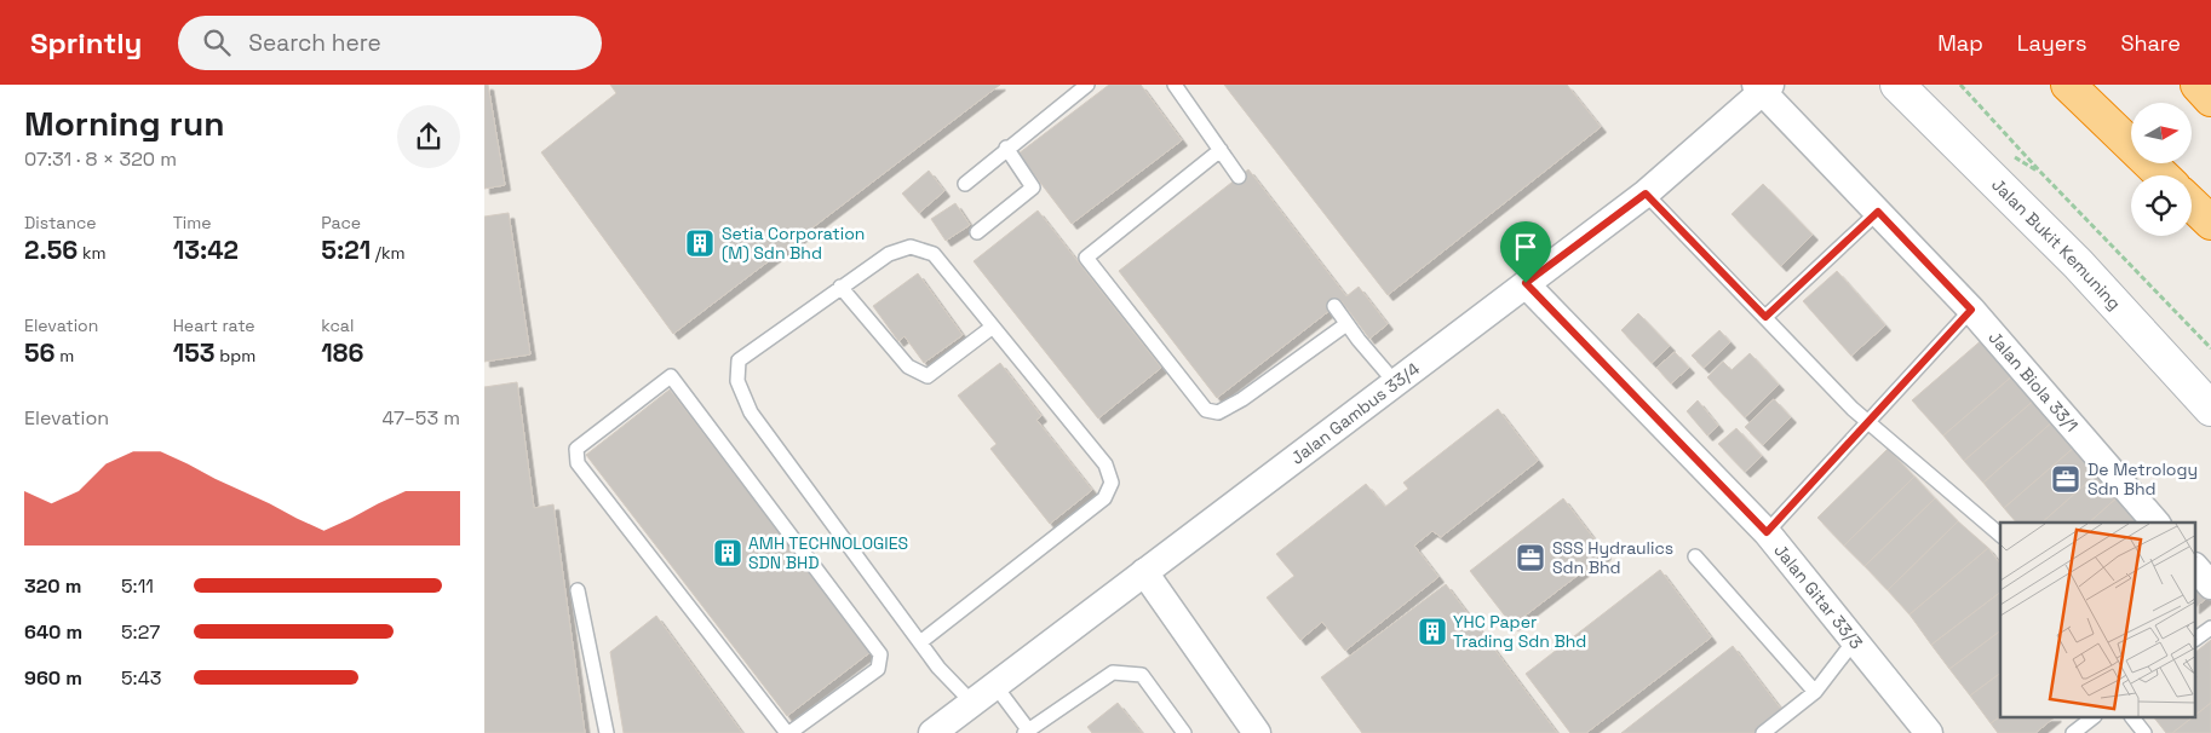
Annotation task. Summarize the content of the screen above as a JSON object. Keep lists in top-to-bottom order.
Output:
{
  "streets": {
    "main road": ["Jalan Bukit Kemuning"],
    "street": ["Jalan Biola 33/1", "Jalan Gambus 33/4", "Jalan Gitar 33/3"]
  },
  "crossings": [
    ["Jalan Biola 33/1", "Jalan Gambus 33/4"],
    ["Jalan Gambus 33/4", "Jalan Gitar 33/3"]
  ],
  "places": {
    "building": ["Setia Corporation (M) Sdn Bhd", "AMH TECHNOLOGIES SDN BHD", "YHC Paper Trading Sdn Bhd"],
    "office": ["De Metrology Sdn Bhd", "SSS Hydraulics Sdn Bhd"]
  },
  "north": "right",
  "page": {
    "header": "Sprintly",
    "search": "Search here",
    "nav": ["Map", "Layers", "Share"],
    "heading": ["Morning run", "07:31 · 8 × 320 m"],
    "stats": [
      ["Distance", "2.56 km"],
      ["Time", "13:42"],
      ["Pace", "5:21 /km"],
      ["Elevation", "56 m"],
      ["Heart rate", "153 bpm"],
      ["kcal", "186"]
    ],
    "chart": ["Elevation", "47–53 m"],
    "list": [
      {
        "name": "320 m",
        "note": "5:11"
      },
      {
        "name": "640 m",
        "note": "5:27"
      },
      {
        "name": "960 m",
        "note": "5:43"
      }
    ]
  }
}
